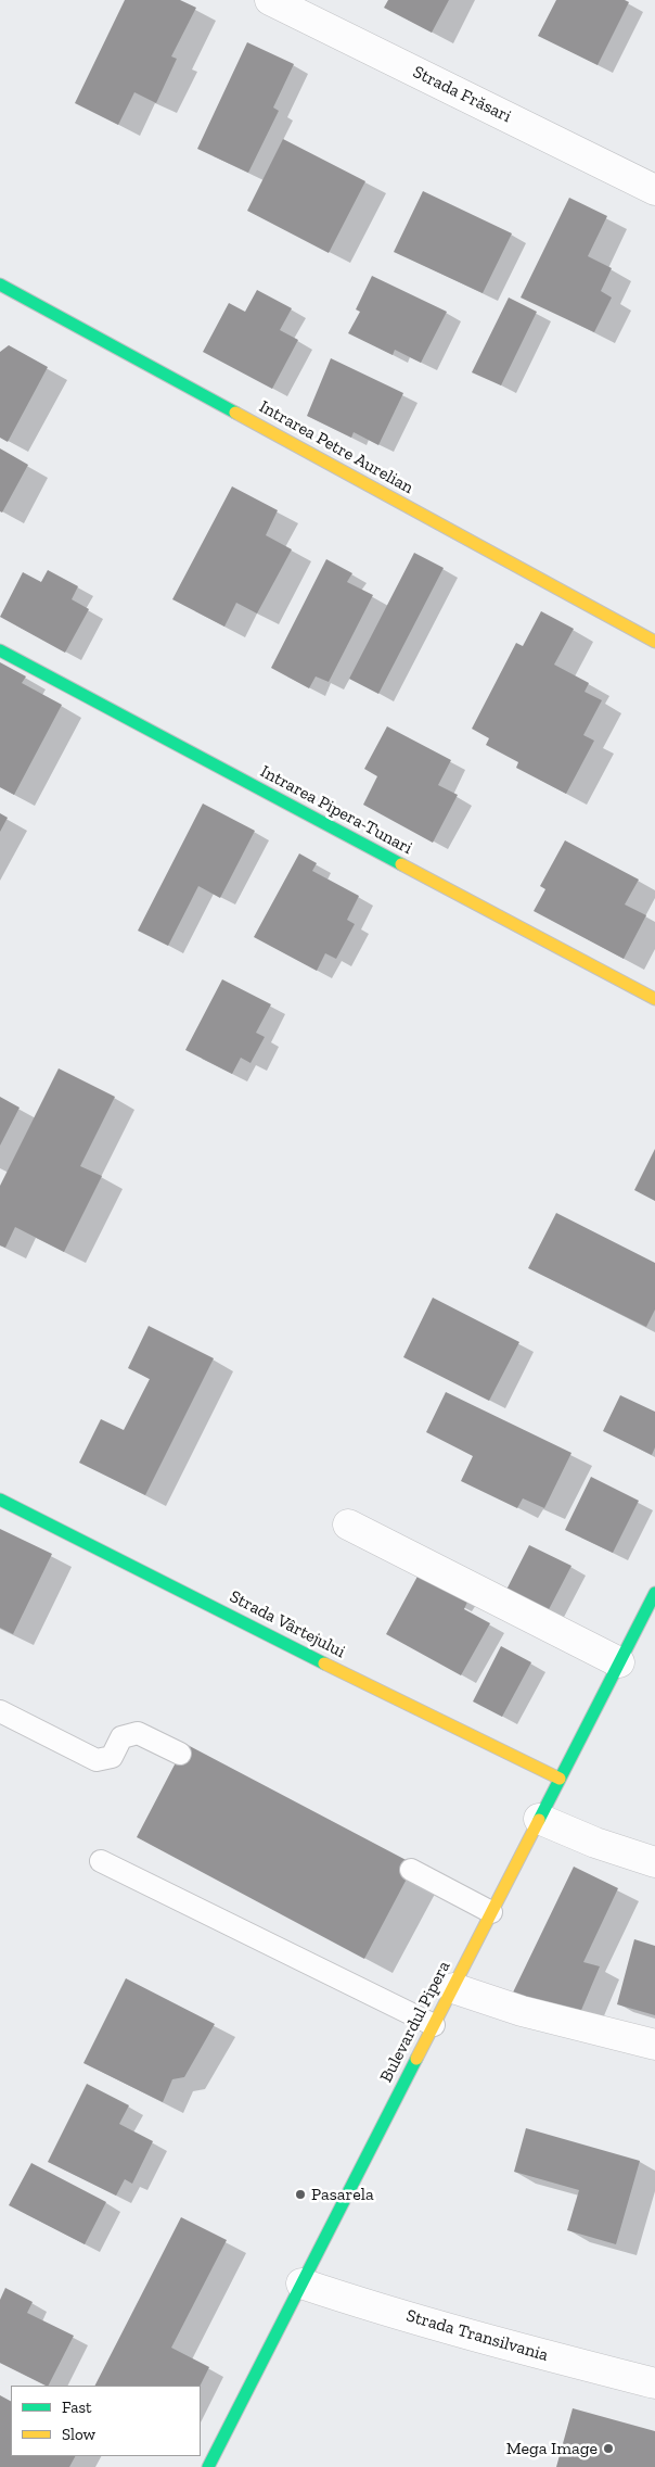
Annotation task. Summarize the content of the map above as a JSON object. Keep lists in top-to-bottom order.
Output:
{
  "streets": {
    "street": [
      "Strada Frăsari",
      "Intrarea Petre Aurelian",
      "Intrarea Pipera-Tunari",
      "Strada Vârtejului",
      "Bulevardul Pipera",
      "Strada Transilvania"
    ]
  },
  "crossings": [
    ["Strada Vârtejului", "Bulevardul Pipera"],
    ["Bulevardul Pipera", "Strada Transilvania"]
  ],
  "places": ["Pasarela", "Mega Image"],
  "legend": ["Fast", "Slow"]
}
